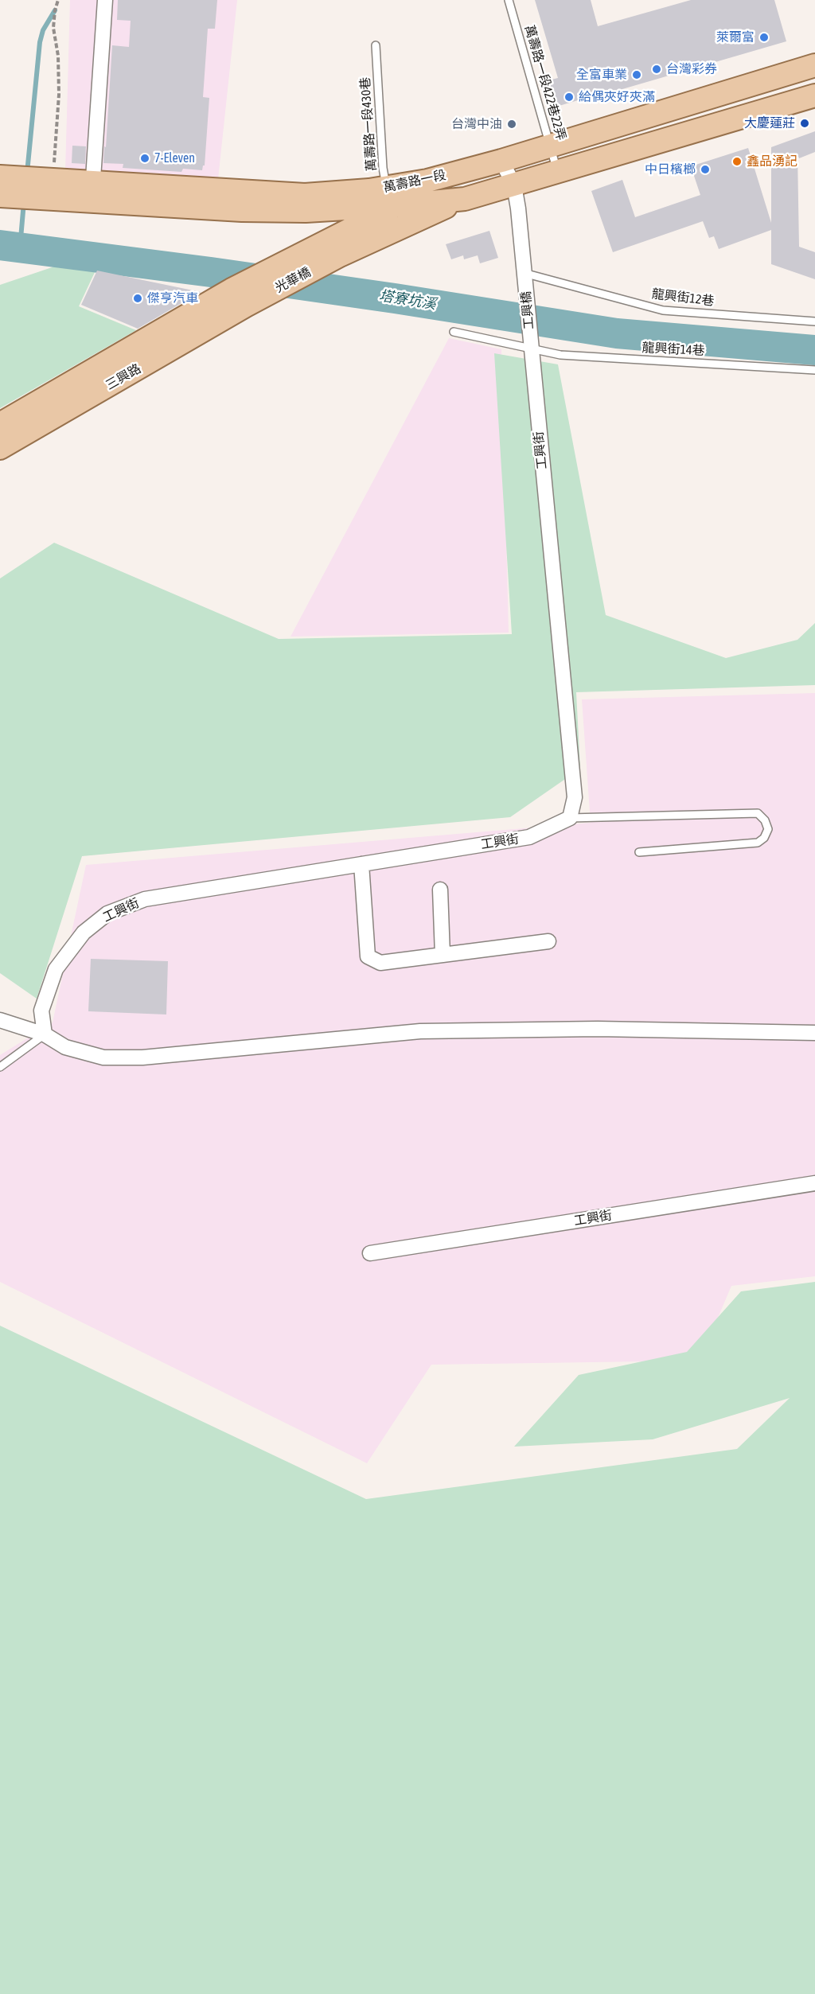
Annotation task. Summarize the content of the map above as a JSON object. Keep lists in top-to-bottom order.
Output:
{
  "streets": {
    "main road": ["萬壽路一段", "光華橋", "三興路"],
    "street": ["工興橋", "工興街"],
    "lane": [
      "萬壽路一段422巷22弄",
      "萬壽路一段430巷",
      "龍興街12巷",
      "龍興街14巷"
    ]
  },
  "crossings": [
    ["萬壽路一段422巷22弄", "萬壽路一段"],
    ["萬壽路一段430巷", "萬壽路一段"],
    ["萬壽路一段430巷", "光華橋"],
    ["萬壽路一段", "光華橋"],
    ["光華橋", "三興路"],
    ["龍興街12巷", "工興橋"],
    ["工興橋", "龍興街14巷"],
    ["工興橋", "工興街"],
    ["龍興街14巷", "工興街"]
  ],
  "water": ["塔寮坑溪"],
  "places": [
    "萊爾富",
    "台灣彩券",
    "全富車業",
    "給偶夾好夾滿",
    "大慶蓮莊",
    "台灣中油",
    "7-Eleven",
    "鑫品湧記",
    "中日檳榔",
    "傑亨汽車"
  ]
}
